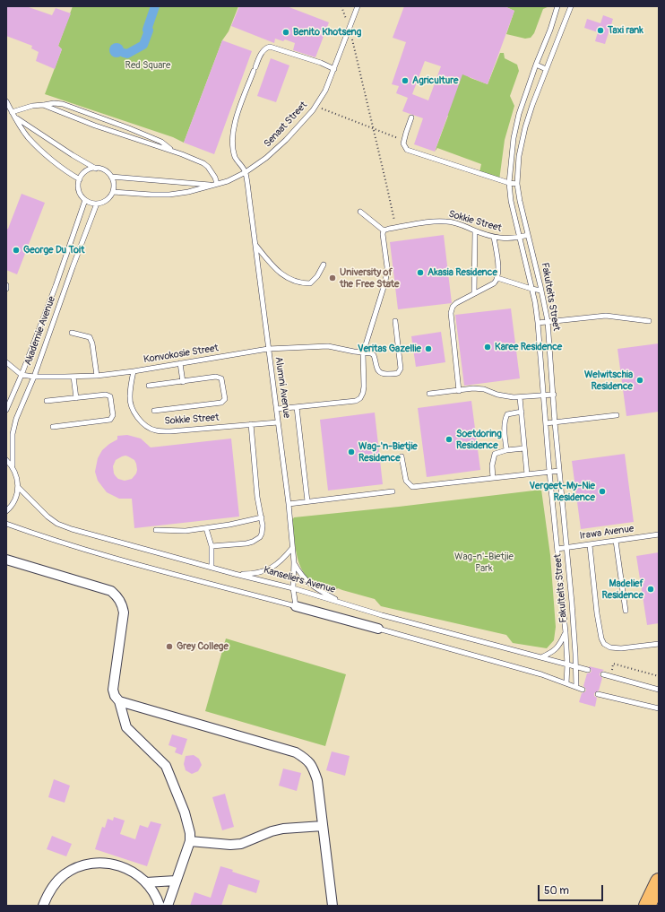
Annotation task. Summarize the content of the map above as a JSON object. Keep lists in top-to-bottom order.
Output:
{
  "streets": {
    "lane": [
      "Senaat Street",
      "Sokkie Street",
      "Fakulteits Street",
      "Akademie Avenue",
      "Konvokosie Street",
      "Alumni Avenue",
      "Irawa Avenue",
      "Kanseliers Avenue"
    ]
  },
  "crossings": [
    ["Senaat Street", "Akademie Avenue"],
    ["Senaat Street", "Alumni Avenue"],
    ["Sokkie Street", "Fakulteits Street"],
    ["Sokkie Street", "Konvokosie Street"],
    ["Sokkie Street", "Alumni Avenue"],
    ["Fakulteits Street", "Irawa Avenue"],
    ["Fakulteits Street", "Kanseliers Avenue"],
    ["Akademie Avenue", "Konvokosie Street"],
    ["Konvokosie Street", "Alumni Avenue"],
    ["Alumni Avenue", "Kanseliers Avenue"]
  ],
  "parks": ["Red Square", "Wag-n'-Bietjie Park"],
  "places": [
    "Taxi rank",
    "Benito Khotseng",
    "Agriculture",
    "George Du Toit",
    "Akasia Residence",
    "University of the Free State",
    "Karee Residence",
    "Veritas Gazellie",
    "Welwitschia Residence",
    "Soetdoring Residence",
    "Wag-'n-Bietjie Residence",
    "Vergeet-My-Nie Residence",
    "Madelief Residence",
    "Grey College"
  ],
  "scale_bar": "50 m"
}
